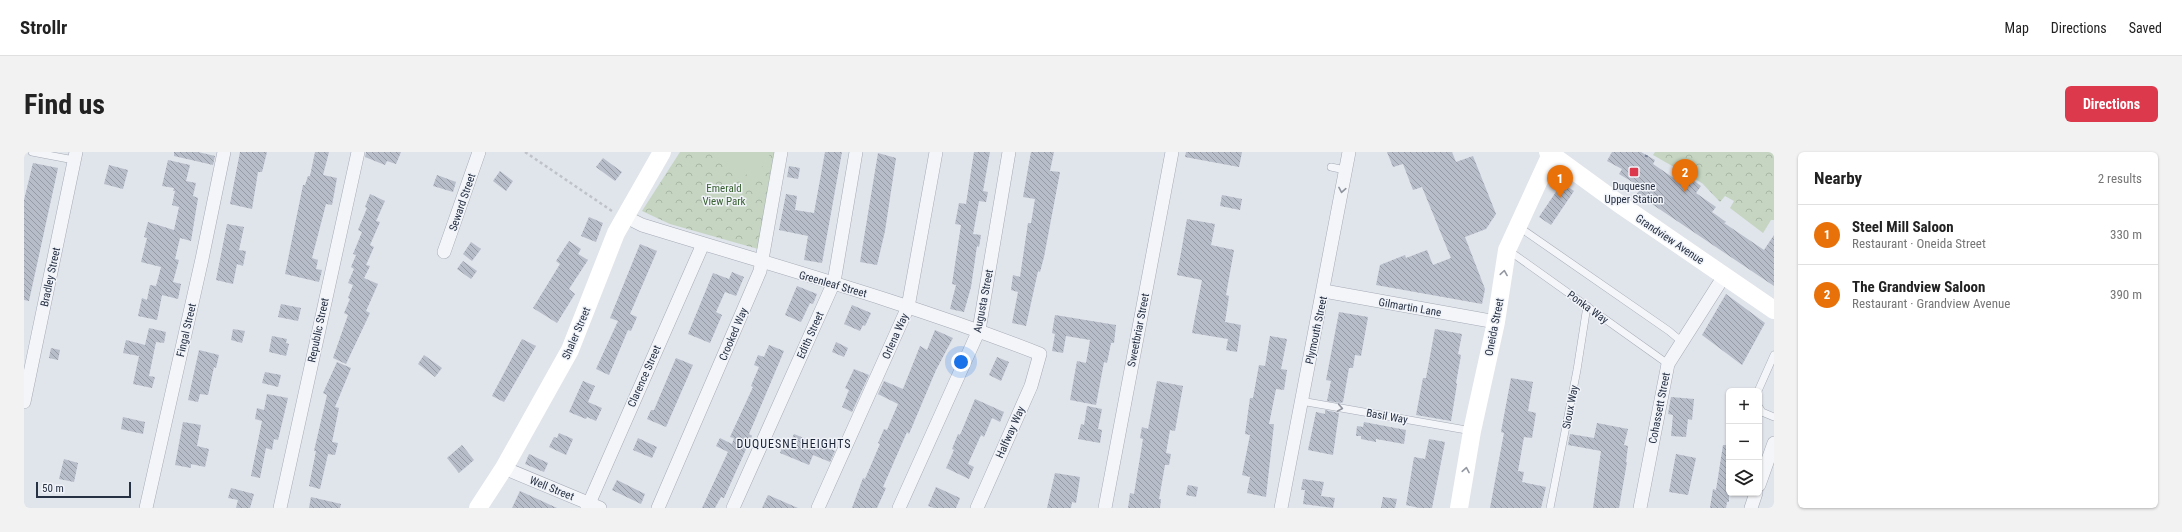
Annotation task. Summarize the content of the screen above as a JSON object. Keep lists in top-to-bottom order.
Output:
{
  "streets": {
    "street": [
      "Seward Street",
      "Grandview Avenue",
      "Bradley Street",
      "Greenleaf Street",
      "Augusta Street",
      "Gilmartin Lane",
      "Oneida Street",
      "Fingal Street",
      "Republic Street",
      "Sweetbriar Street",
      "Plymouth Street",
      "Shaler Street",
      "Crooked Way",
      "Edith Street",
      "Orlena Way",
      "Clarence Street",
      "Cohassett Street",
      "Halfway Way",
      "Well Street"
    ],
    "lane": ["Ponka Way", "Sioux Way", "Basil Way"]
  },
  "crossings": [
    ["Grandview Avenue", "Oneida Street"],
    ["Grandview Avenue", "Cohassett Street"],
    ["Greenleaf Street", "Augusta Street"],
    ["Greenleaf Street", "Shaler Street"],
    ["Greenleaf Street", "Crooked Way"],
    ["Greenleaf Street", "Edith Street"],
    ["Greenleaf Street", "Orlena Way"],
    ["Greenleaf Street", "Clarence Street"],
    ["Greenleaf Street", "Halfway Way"],
    ["Gilmartin Lane", "Oneida Street"],
    ["Gilmartin Lane", "Plymouth Street"],
    ["Ponka Way", "Oneida Street"],
    ["Ponka Way", "Sioux Way"],
    ["Ponka Way", "Cohassett Street"],
    ["Oneida Street", "Basil Way"],
    ["Plymouth Street", "Basil Way"],
    ["Shaler Street", "Well Street"],
    ["Clarence Street", "Well Street"]
  ],
  "one_way": ["Oneida Street", "Basil Way"],
  "districts": ["DUQUESNE HEIGHTS"],
  "parks": ["Emerald View Park"],
  "places": {
    "transit": ["Duquesne Upper Station"]
  },
  "scale_bar": "50 m",
  "page": {
    "header": "Strollr",
    "nav": ["Map", "Directions", "Saved"],
    "buttons": "Directions",
    "title": "Find us",
    "heading": ["Nearby", "2 results"],
    "pins": ["2", "1"],
    "list": [
      {
        "mark": "1",
        "name": "Steel Mill Saloon",
        "note": "Restaurant · Oneida Street",
        "value": "330 m"
      },
      {
        "mark": "2",
        "name": "The Grandview Saloon",
        "note": "Restaurant · Grandview Avenue",
        "value": "390 m"
      }
    ],
    "map_buttons": ["+", "−"],
    "scale": "50 m"
  }
}
